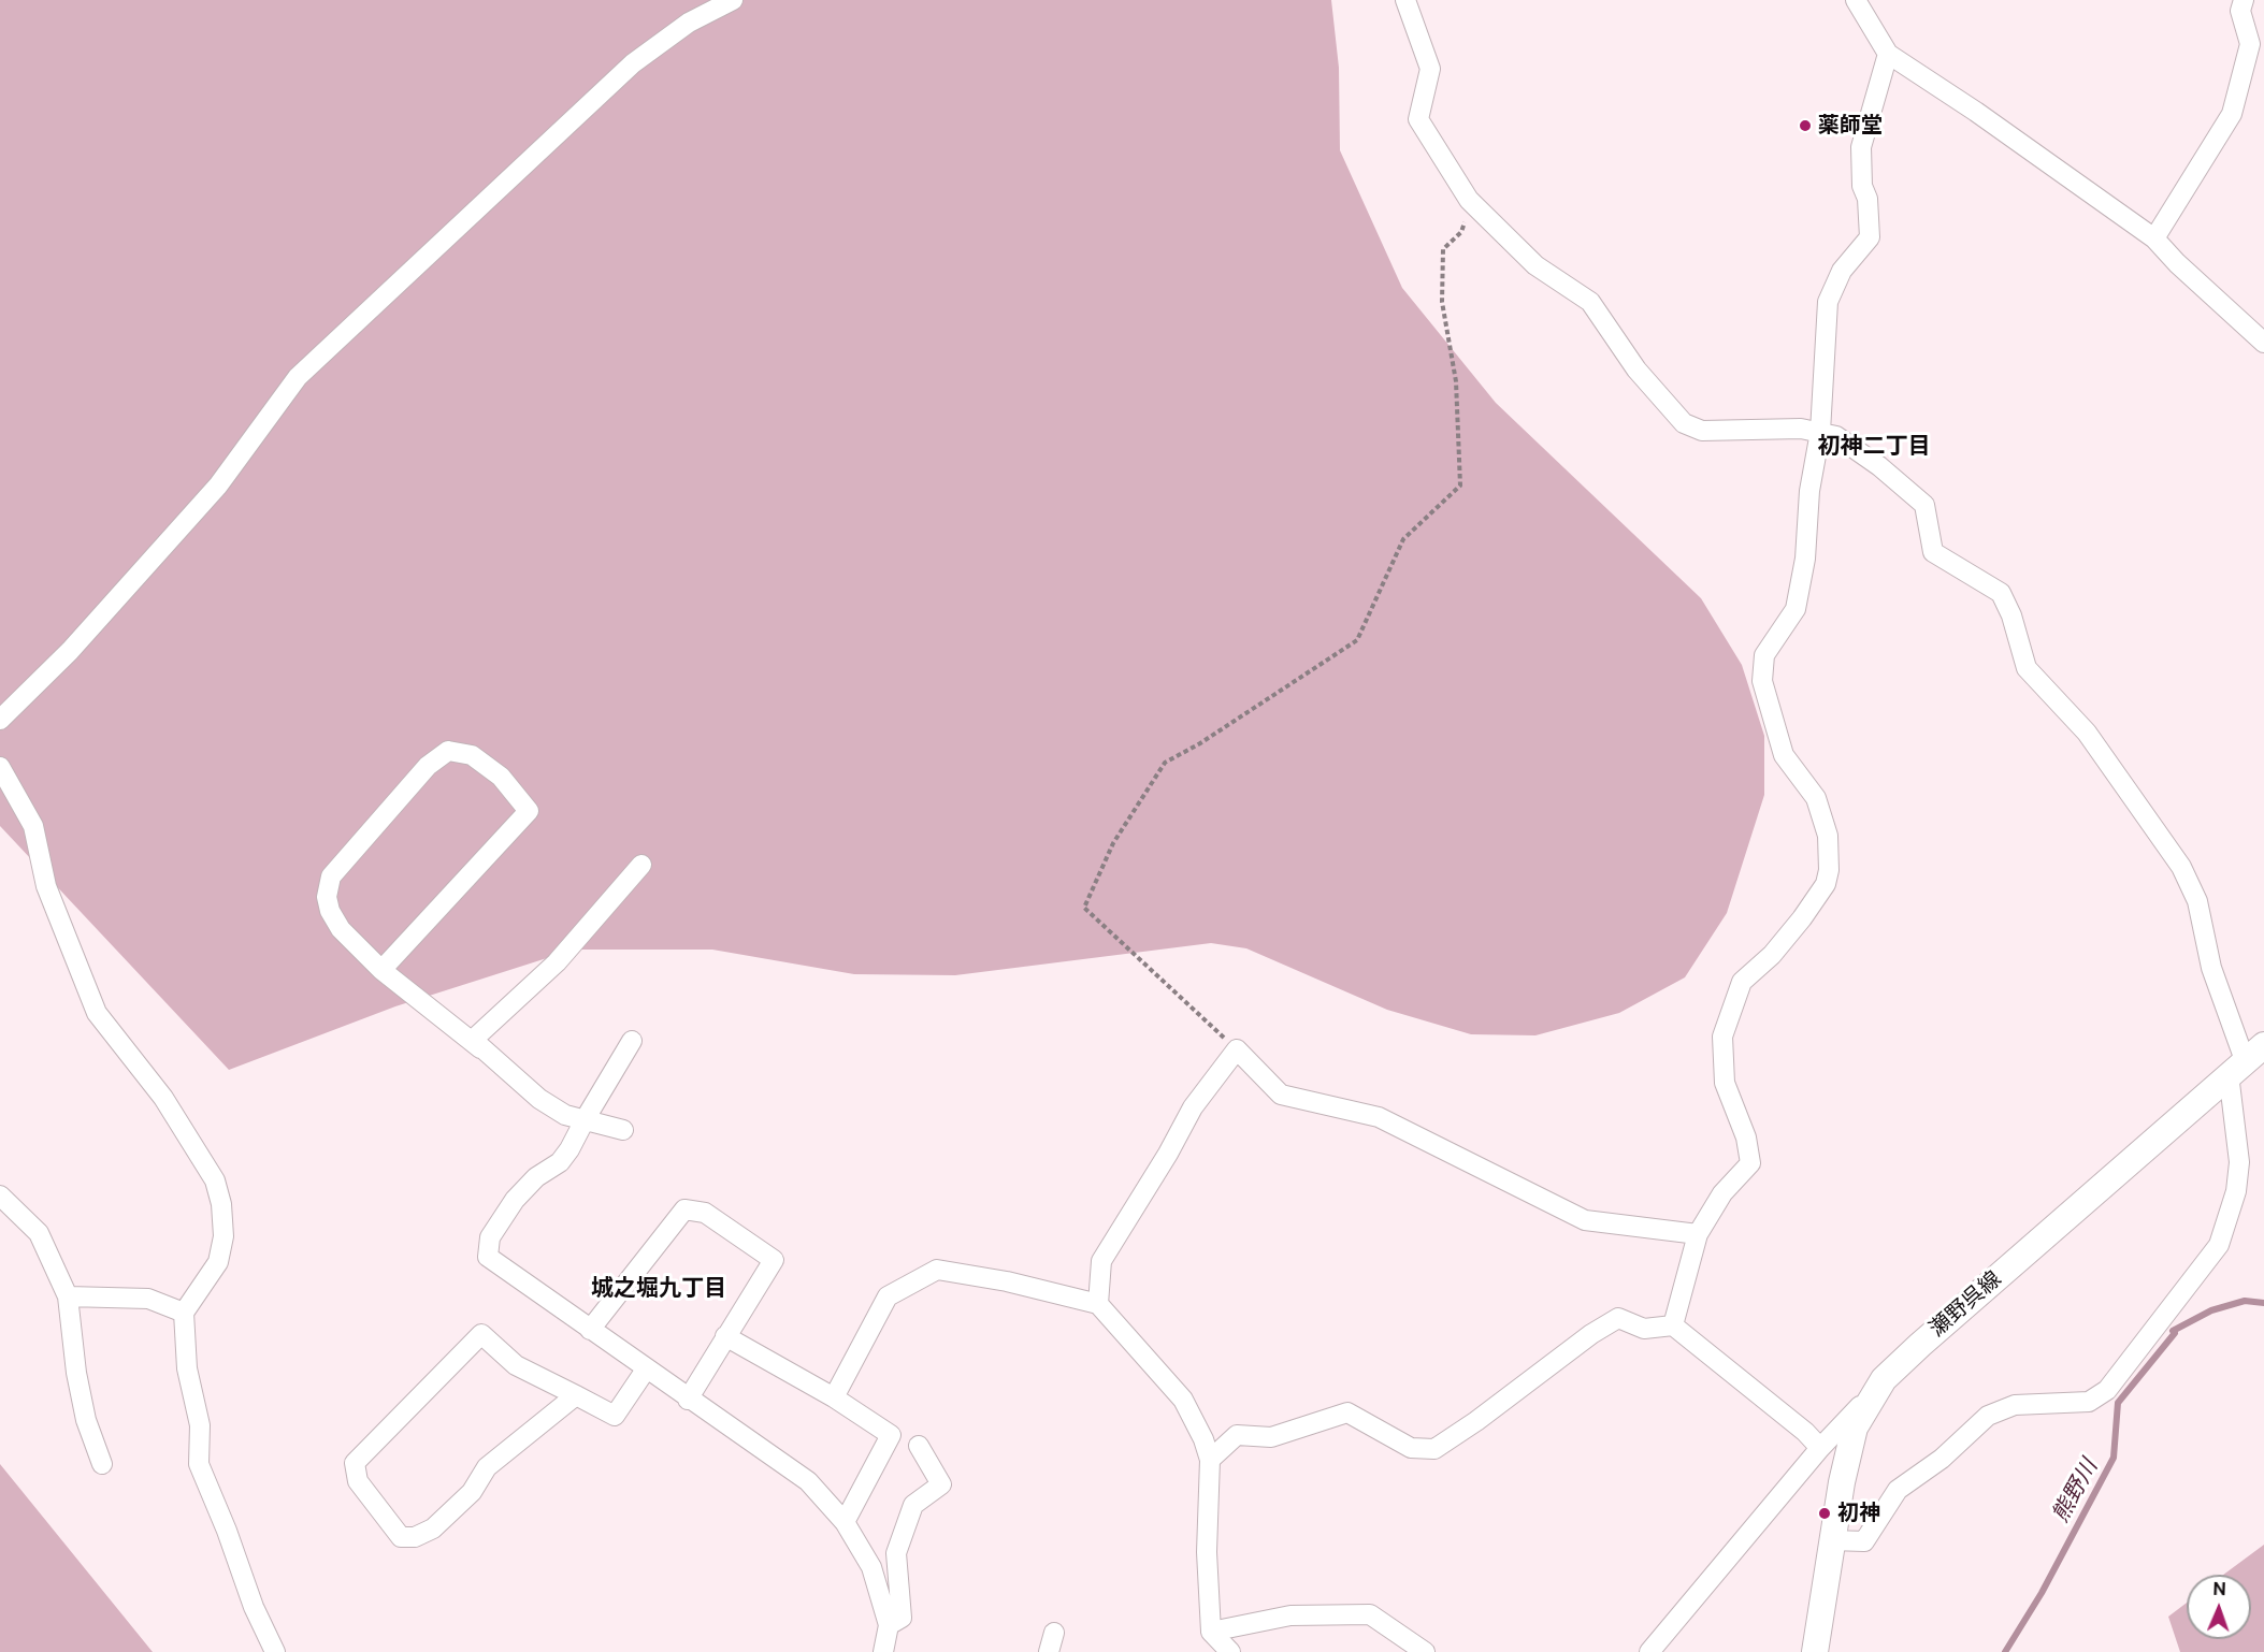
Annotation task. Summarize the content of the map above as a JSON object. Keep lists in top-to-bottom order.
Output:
{
  "streets": {
    "main road": ["瀬野呉線"]
  },
  "districts": ["初神二丁目", "城之堀九丁目"],
  "water": ["熊野川"],
  "places": ["薬師堂", "初神"],
  "north": "top"
}
